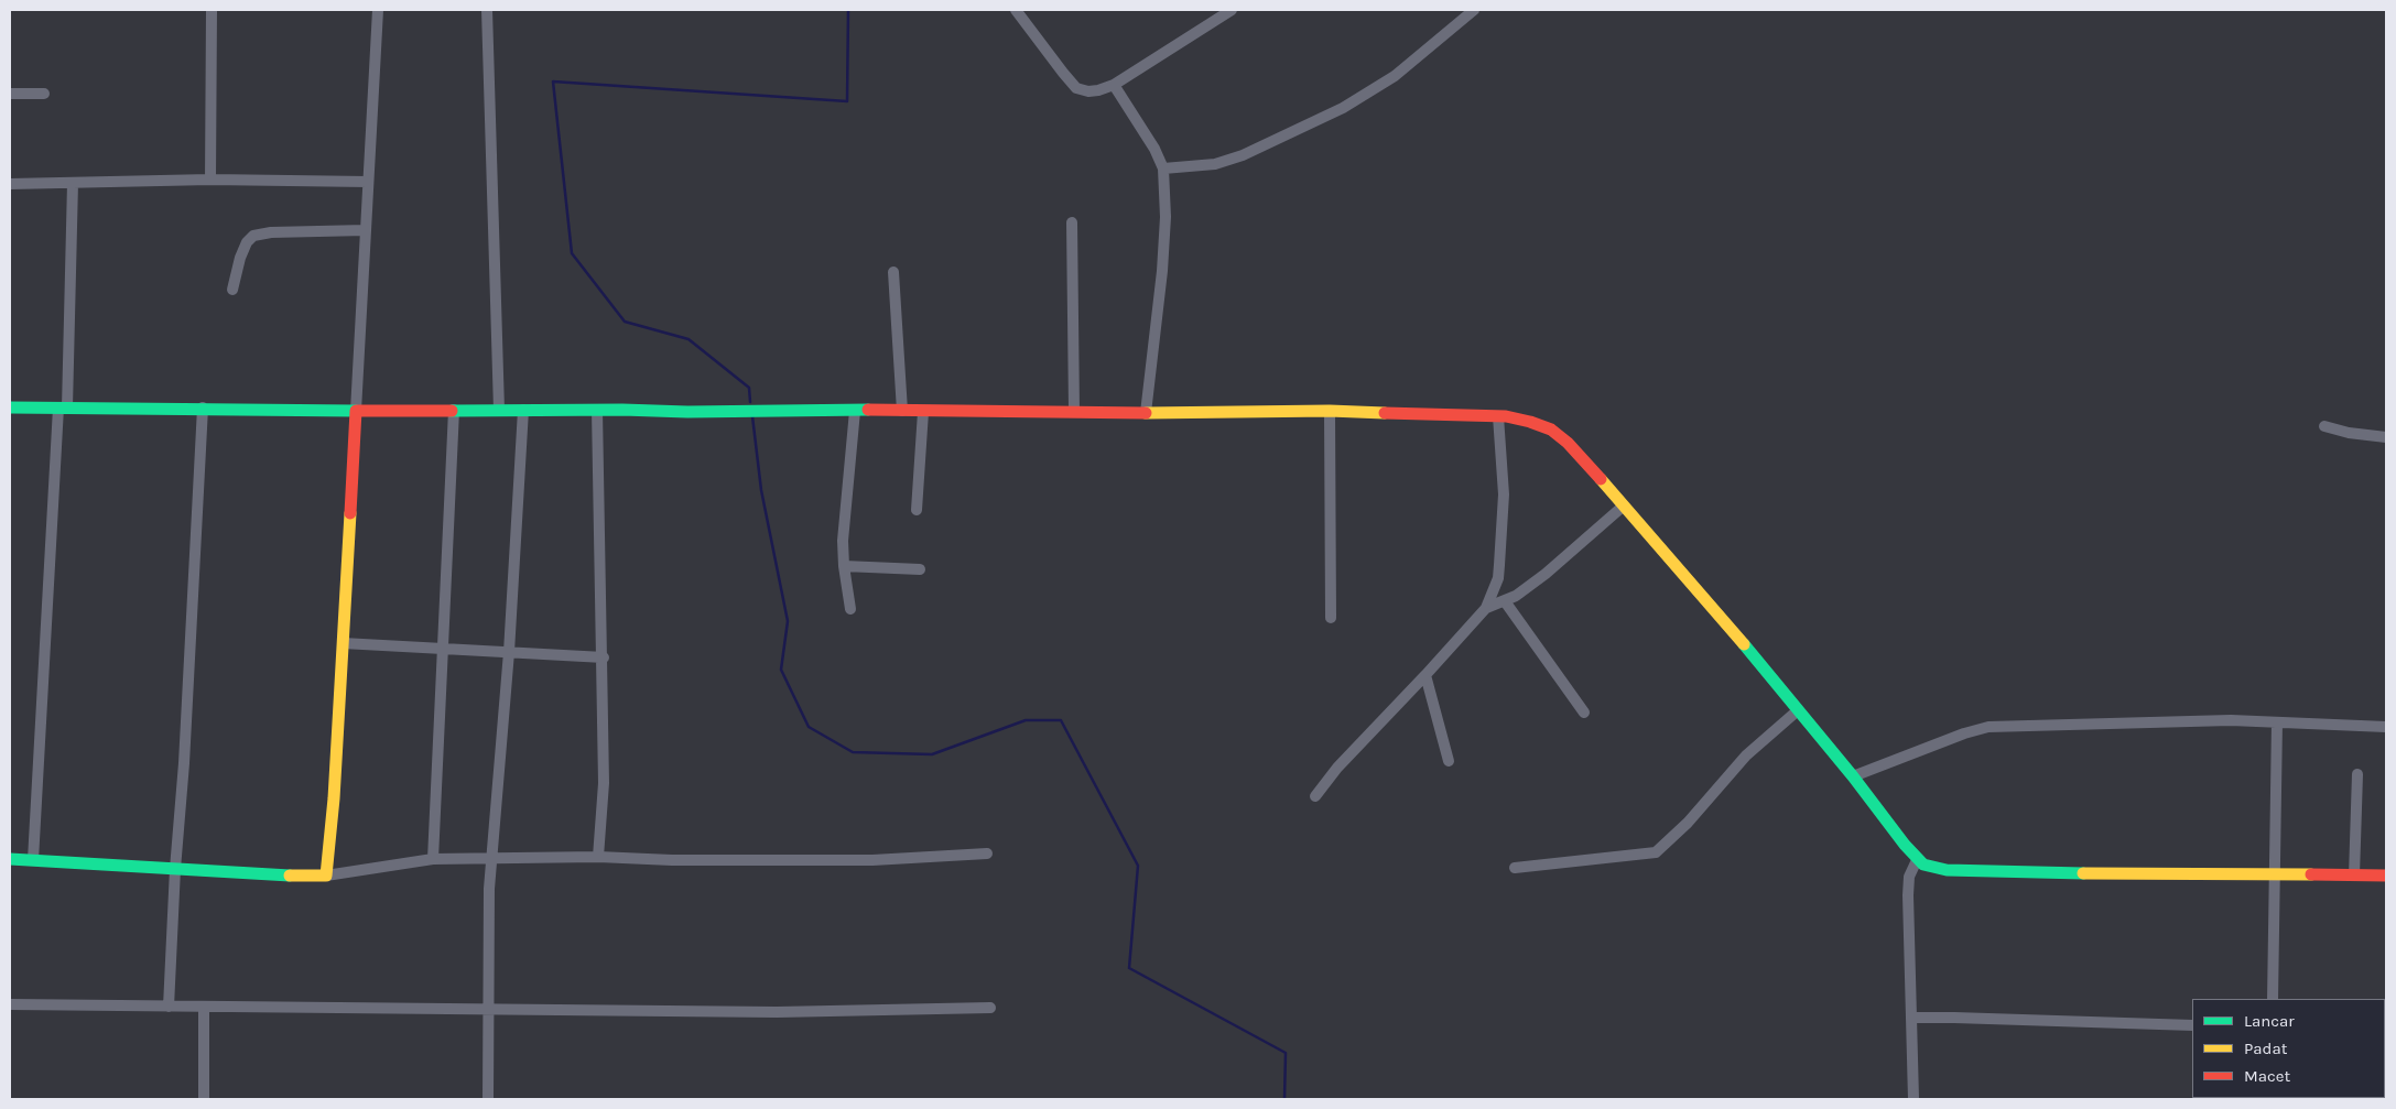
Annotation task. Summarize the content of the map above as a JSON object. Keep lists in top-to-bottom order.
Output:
{
  "legend": ["Lancar", "Padat", "Macet"]
}
